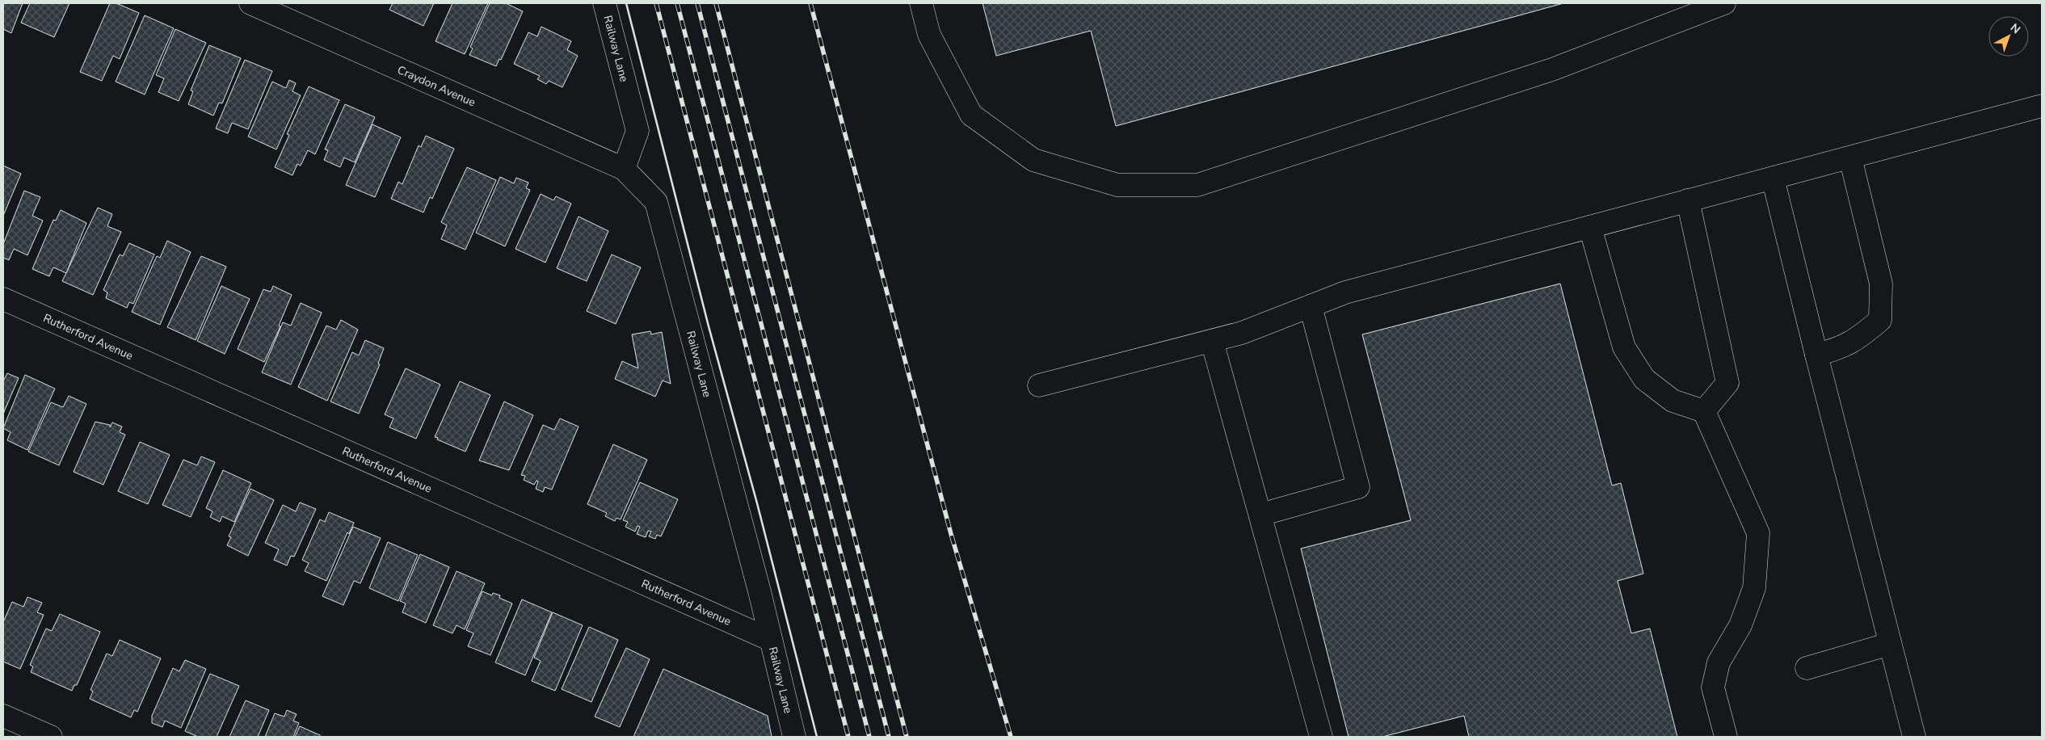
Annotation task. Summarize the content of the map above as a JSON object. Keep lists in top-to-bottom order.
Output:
{
  "streets": {
    "street": ["Railway Lane", "Craydon Avenue", "Rutherford Avenue"]
  },
  "crossings": [
    ["Railway Lane", "Craydon Avenue"],
    ["Railway Lane", "Rutherford Avenue"]
  ],
  "north": "top right"
}
